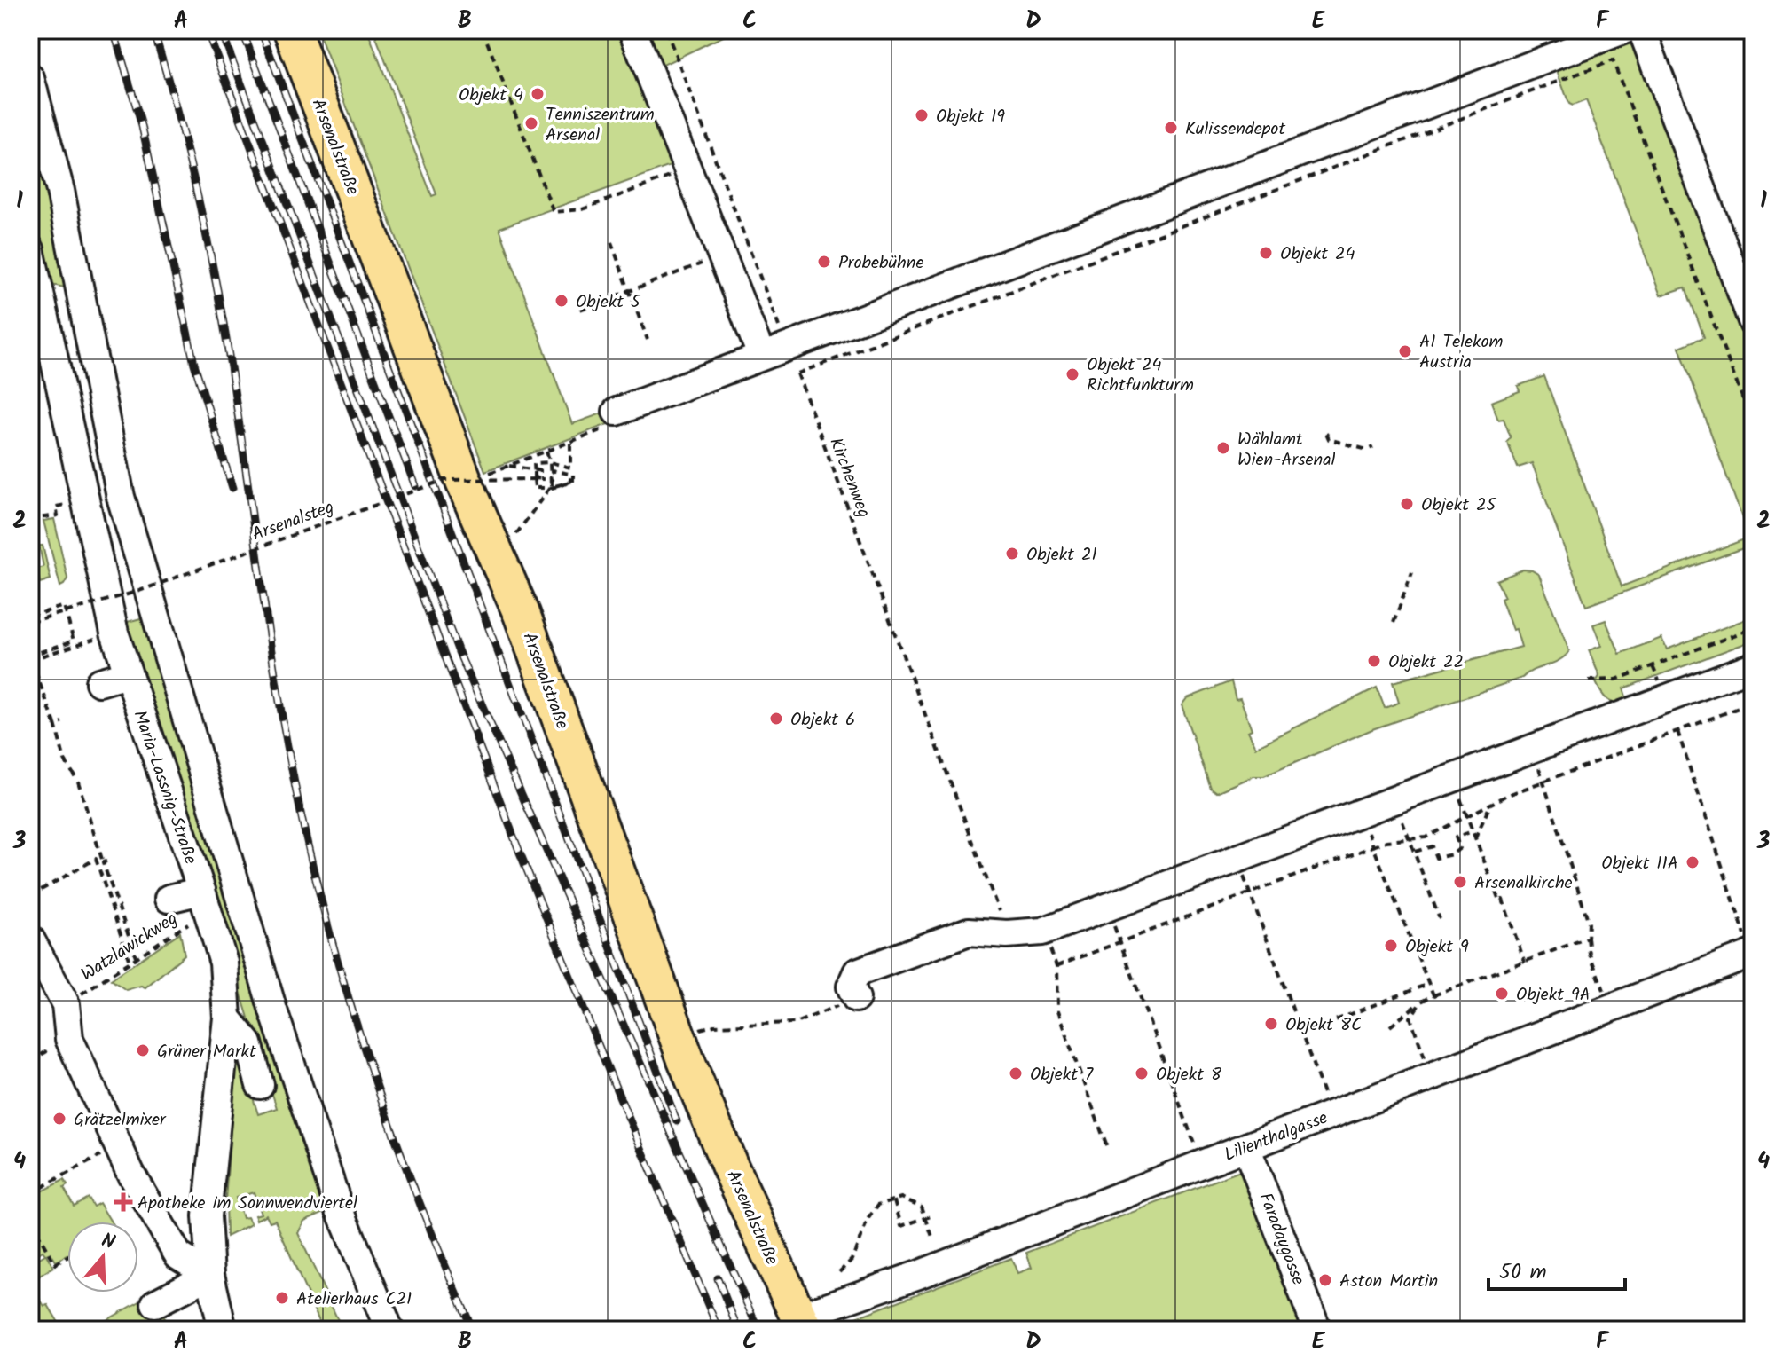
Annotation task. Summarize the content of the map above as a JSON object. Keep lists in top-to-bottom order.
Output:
{
  "streets": {
    "main road": ["Arsenalstraße"],
    "street": ["Maria-Lassnig-Straße", "Lilienthalgasse", "Faradaygasse"],
    "path": ["Kirchenweg", "Arsenalsteg", "Watzlawickweg"]
  },
  "crossings": [
    ["Arsenalstraße", "Lilienthalgasse"],
    ["Maria-Lassnig-Straße", "Watzlawickweg"],
    ["Lilienthalgasse", "Faradaygasse"]
  ],
  "places": {
    "other": [
      "Objekt 4",
      "Objekt 19",
      "Tenniszentrum Arsenal",
      "Kulissendepot",
      "Objekt 24",
      "Probebühne",
      "Objekt 5",
      "A1 Telekom Austria",
      "Objekt 24 Richtfunkturm",
      "Wählamt Wien-Arsenal",
      "Objekt 25",
      "Objekt 21",
      "Objekt 22",
      "Objekt 6",
      "Objekt 11A",
      "Arsenalkirche",
      "Objekt 9",
      "Objekt 9A",
      "Objekt 8C",
      "Grüner Markt",
      "Objekt 7",
      "Objekt 8",
      "Grätzelmixer",
      "Aston Martin",
      "Atelierhaus C21"
    ],
    "health": ["Apotheke im Sonnwendviertel"]
  },
  "scale_bar": "50 m",
  "north": "top",
  "grid": {
    "columns": [
      "A",
      "B",
      "C",
      "D",
      "E",
      "F"
    ],
    "rows": [
      "1",
      "2",
      "3",
      "4"
    ]
  }
}
